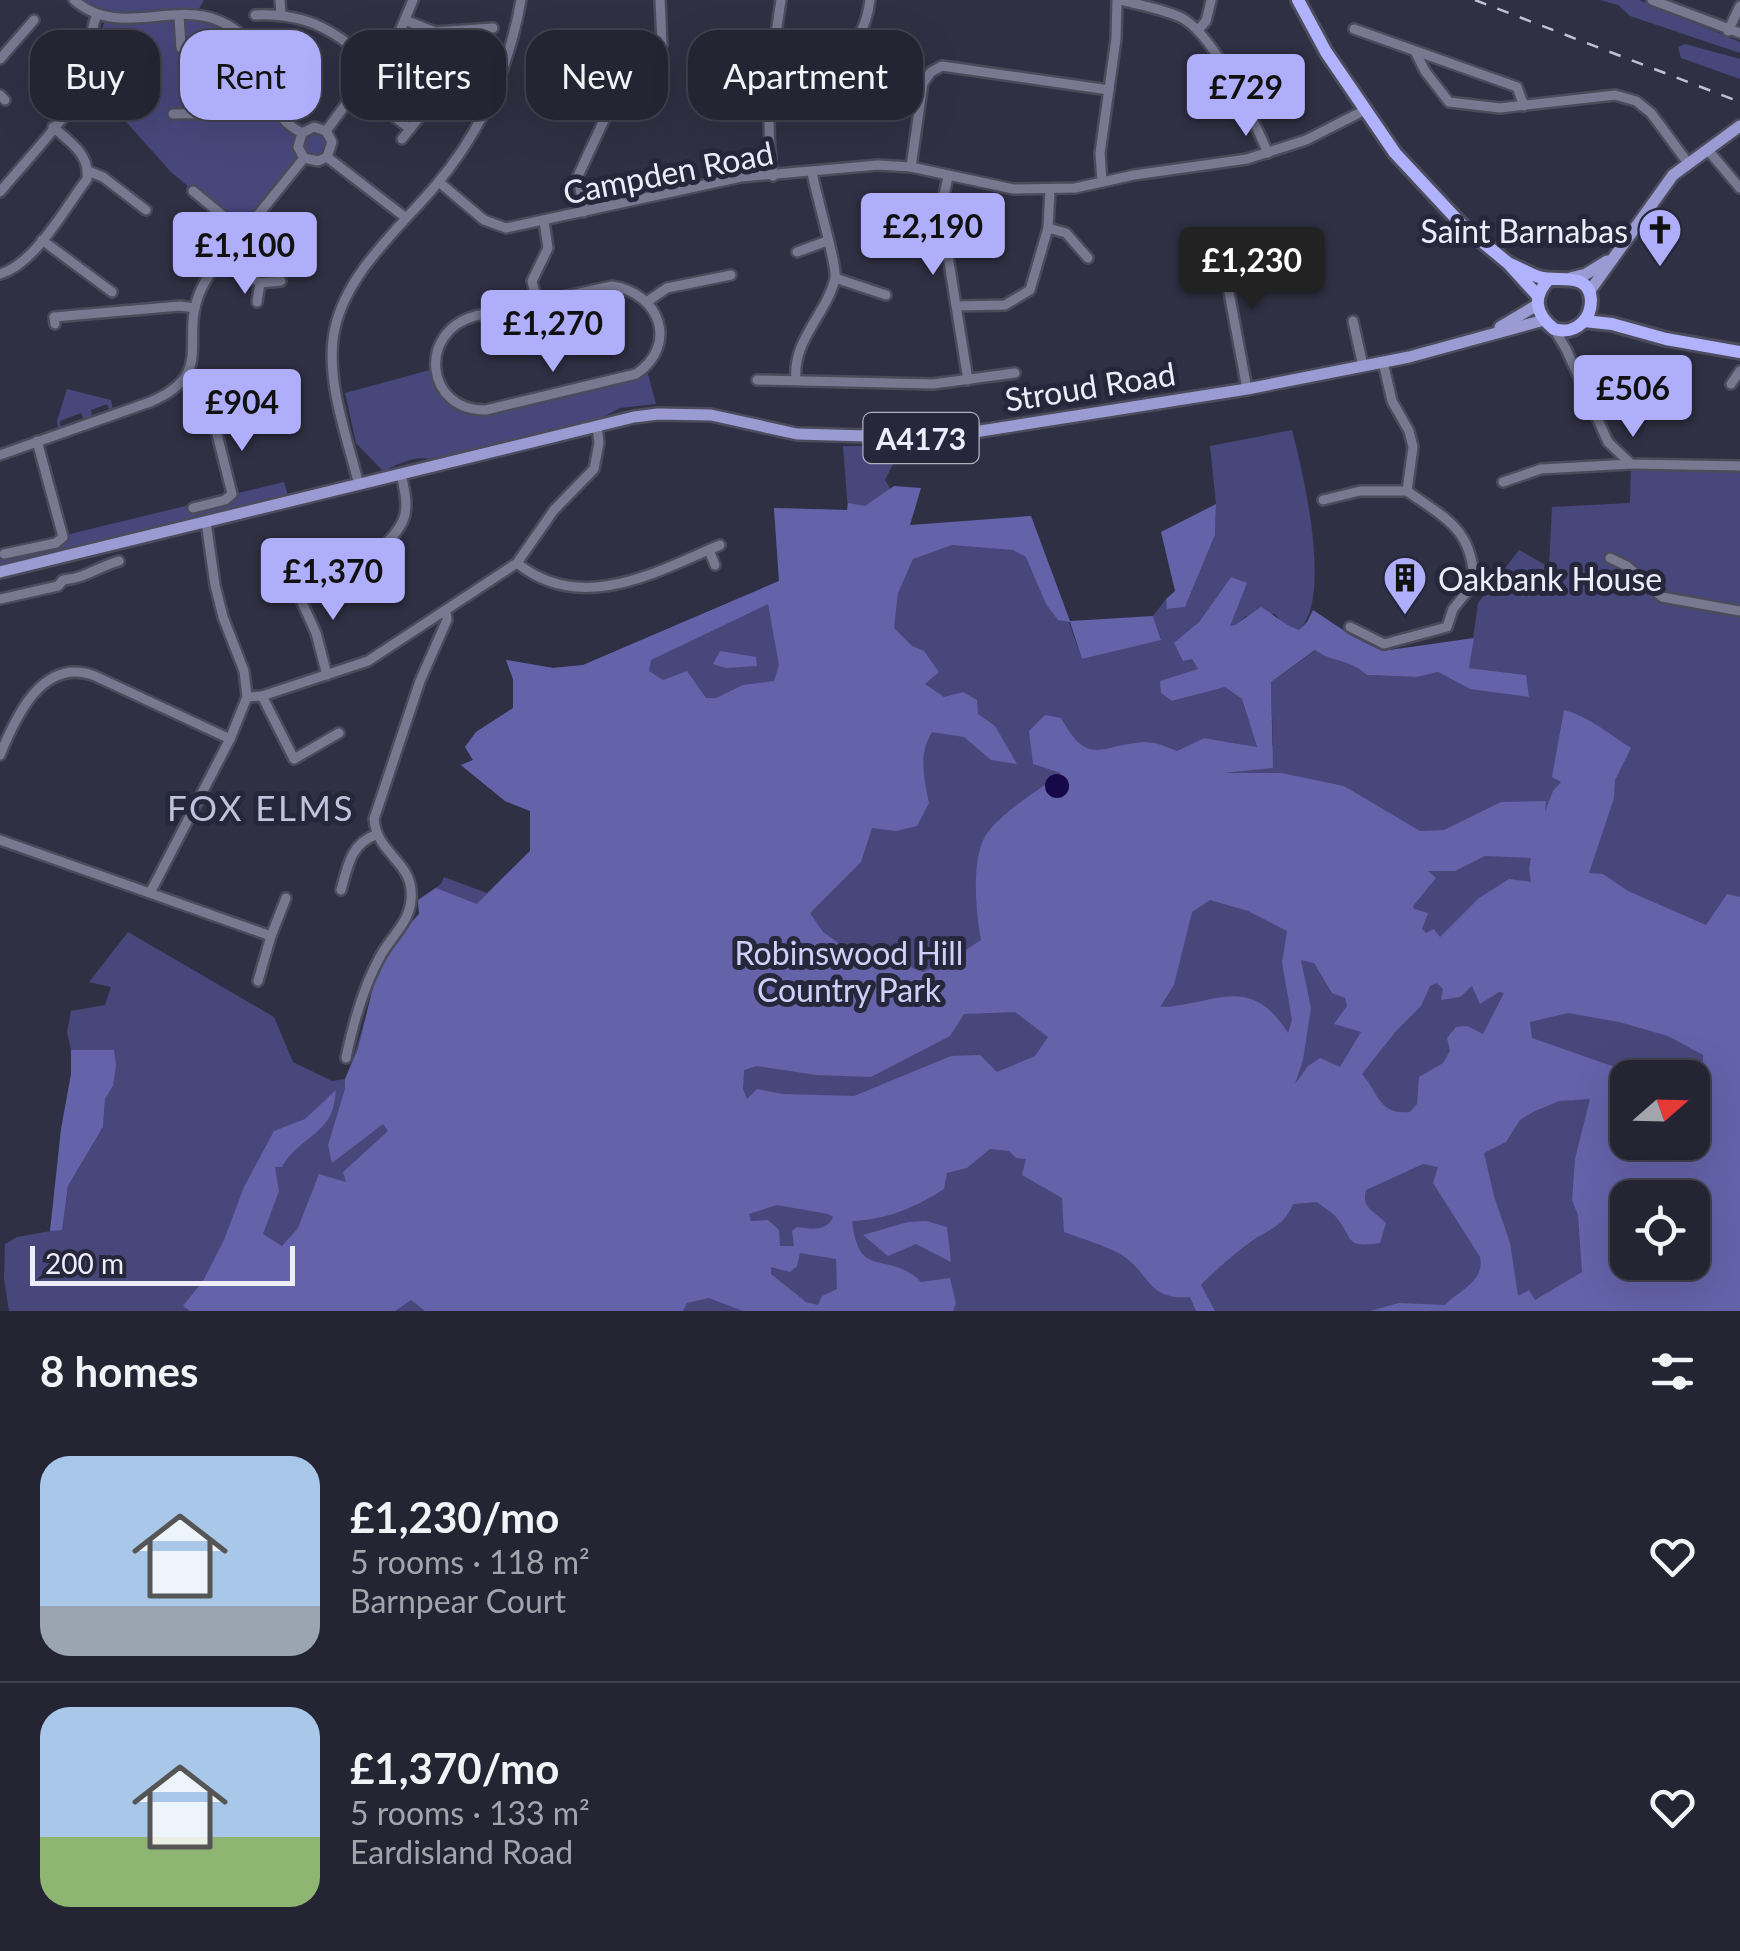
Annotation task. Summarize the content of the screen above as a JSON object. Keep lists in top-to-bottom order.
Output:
{
  "streets": {
    "main road": ["Stroud Road", "A4173"],
    "street": ["Campden Road"]
  },
  "crossings": [
    ["Stroud Road", "A4173"]
  ],
  "districts": ["FOX ELMS"],
  "parks": ["Robinswood Hill Country Park"],
  "places": {
    "church": ["Saint Barnabas"],
    "building": ["Oakbank House"]
  },
  "scale_bar": "200 m",
  "north": "right",
  "page": {
    "chip": [
      "Buy",
      "Rent",
      "Filters",
      "New",
      "Apartment"
    ],
    "price": [
      "£729",
      "£2,190",
      "£1,100",
      "£1,230",
      "£1,270",
      "£506",
      "£904",
      "£1,370"
    ],
    "scale": "200 m",
    "heading": "8 homes",
    "list": [
      {
        "name": "£1,230/mo",
        "note": "5 rooms · 118 m² · Barnpear Court"
      },
      {
        "name": "£1,370/mo",
        "note": "5 rooms · 133 m² · Eardisland Road"
      }
    ]
  }
}
